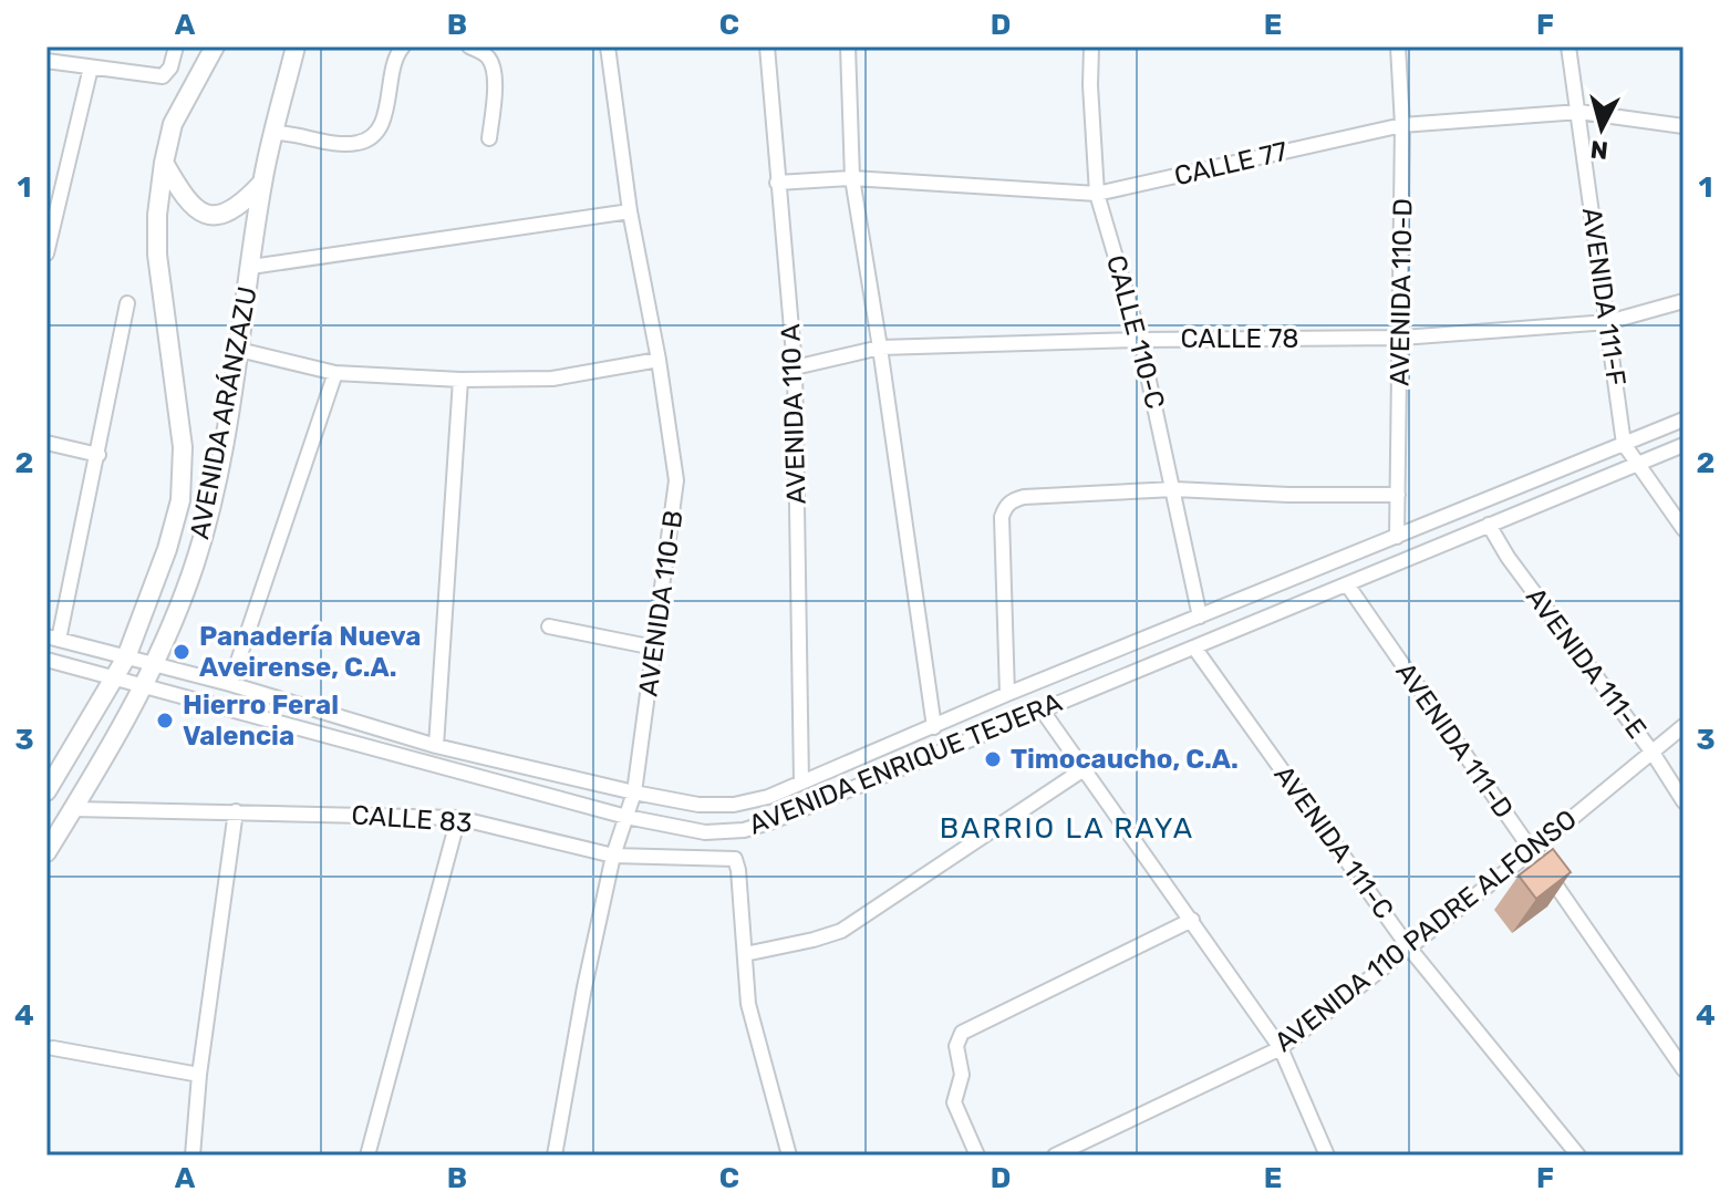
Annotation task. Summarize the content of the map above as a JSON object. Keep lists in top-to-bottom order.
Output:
{
  "streets": {
    "main road": ["AVENIDA ARÁNZAZU"],
    "street": [
      "CALLE 77",
      "AVENIDA 110-D",
      "AVENIDA 111-F",
      "CALLE 110-C",
      "CALLE 78",
      "AVENIDA 110 A",
      "AVENIDA 110-B",
      "AVENIDA 111-E",
      "AVENIDA 111-D",
      "AVENIDA ENRIQUE TEJERA",
      "CALLE 83",
      "AVENIDA 111-C",
      "AVENIDA 110 PADRE ALFONSO"
    ]
  },
  "crossings": [
    ["CALLE 77", "AVENIDA 110-D"],
    ["CALLE 77", "AVENIDA 111-F"],
    ["CALLE 77", "CALLE 110-C"],
    ["CALLE 77", "AVENIDA 110 A"],
    ["AVENIDA 110-D", "CALLE 78"],
    ["AVENIDA 110-D", "AVENIDA ENRIQUE TEJERA"],
    ["AVENIDA 111-F", "CALLE 78"],
    ["AVENIDA 111-F", "AVENIDA ENRIQUE TEJERA"],
    ["CALLE 110-C", "CALLE 78"],
    ["CALLE 110-C", "AVENIDA ENRIQUE TEJERA"],
    ["CALLE 78", "AVENIDA 110 A"],
    ["AVENIDA ARÁNZAZU", "AVENIDA ENRIQUE TEJERA"],
    ["AVENIDA ARÁNZAZU", "CALLE 83"],
    ["AVENIDA 110 A", "AVENIDA ENRIQUE TEJERA"],
    ["AVENIDA 110-B", "AVENIDA ENRIQUE TEJERA"],
    ["AVENIDA 110-B", "CALLE 83"],
    ["AVENIDA 111-E", "AVENIDA ENRIQUE TEJERA"],
    ["AVENIDA 111-E", "AVENIDA 110 PADRE ALFONSO"],
    ["AVENIDA 111-D", "AVENIDA ENRIQUE TEJERA"],
    ["AVENIDA 111-D", "AVENIDA 110 PADRE ALFONSO"],
    ["AVENIDA ENRIQUE TEJERA", "AVENIDA 111-C"],
    ["AVENIDA 111-C", "AVENIDA 110 PADRE ALFONSO"]
  ],
  "districts": ["BARRIO LA RAYA"],
  "places": ["Panadería Nueva Aveirense, C.A.", "Hierro Feral Valencia", "Timocaucho, C.A."],
  "north": "bottom",
  "grid": {
    "columns": [
      "A",
      "B",
      "C",
      "D",
      "E",
      "F"
    ],
    "rows": [
      "1",
      "2",
      "3",
      "4"
    ]
  }
}
